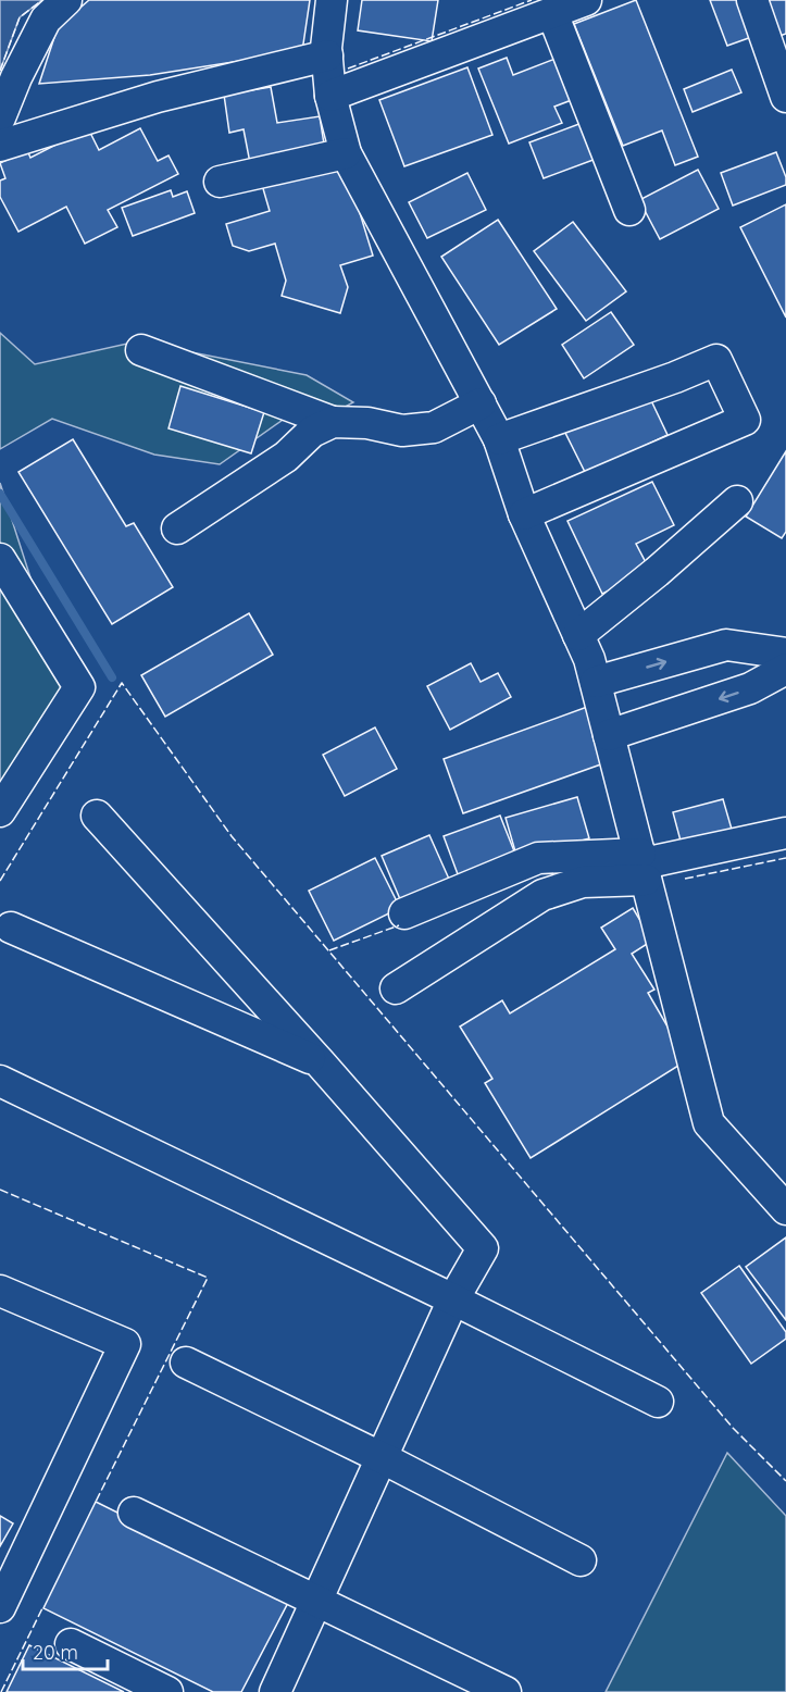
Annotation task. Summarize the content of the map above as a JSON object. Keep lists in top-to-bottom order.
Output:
{
  "scale_bar": "20 m"
}
